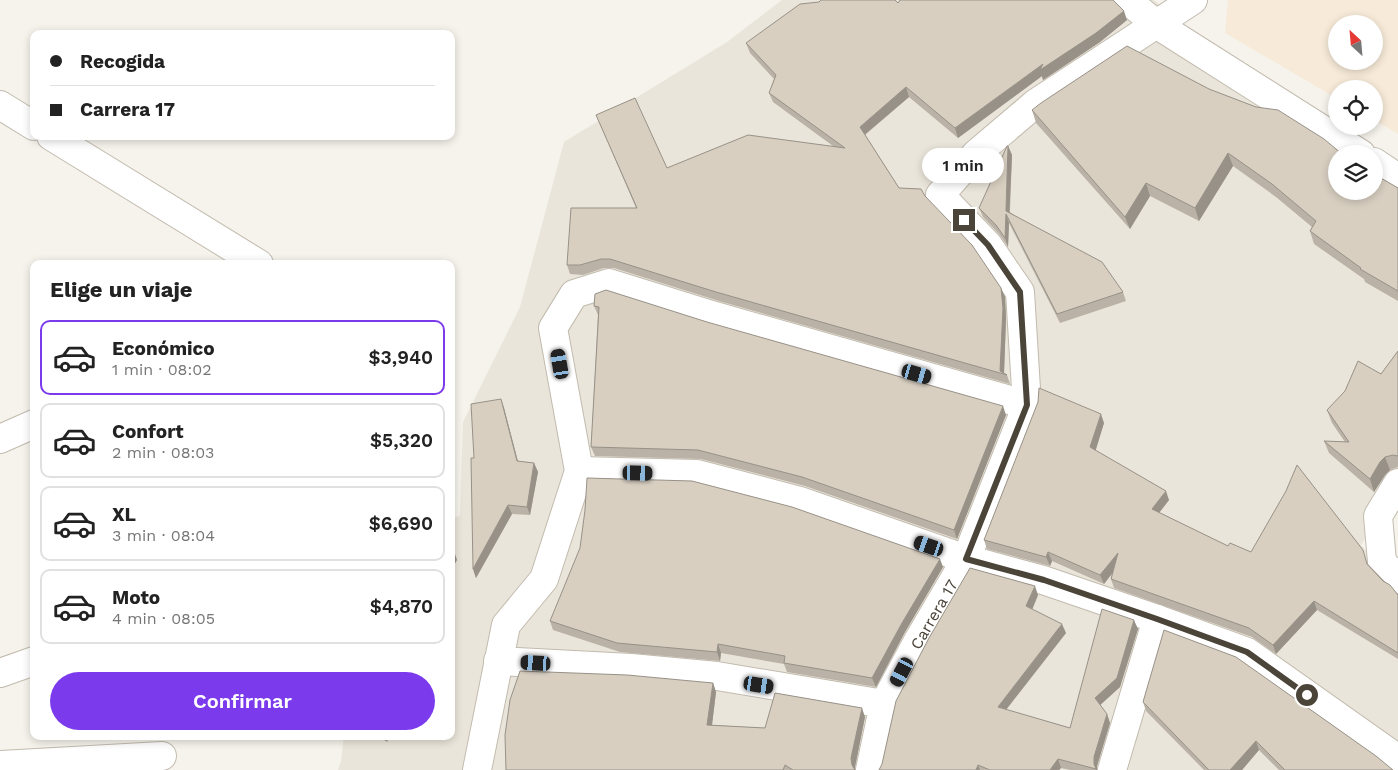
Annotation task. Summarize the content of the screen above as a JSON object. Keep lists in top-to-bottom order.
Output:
{
  "streets": {
    "street": ["Carrera 17"]
  },
  "north": "top left",
  "page": {
    "banner": ["Recogida", "Carrera 17"],
    "bubble": "1 min",
    "heading": "Elige un viaje",
    "list": [
      {
        "name": "Económico",
        "note": "1 min · 08:02",
        "value": "$3,940"
      },
      {
        "name": "Confort",
        "note": "2 min · 08:03",
        "value": "$5,320"
      },
      {
        "name": "XL",
        "note": "3 min · 08:04",
        "value": "$6,690"
      },
      {
        "name": "Moto",
        "note": "4 min · 08:05",
        "value": "$4,870"
      }
    ],
    "buttons": "Confirmar"
  }
}
